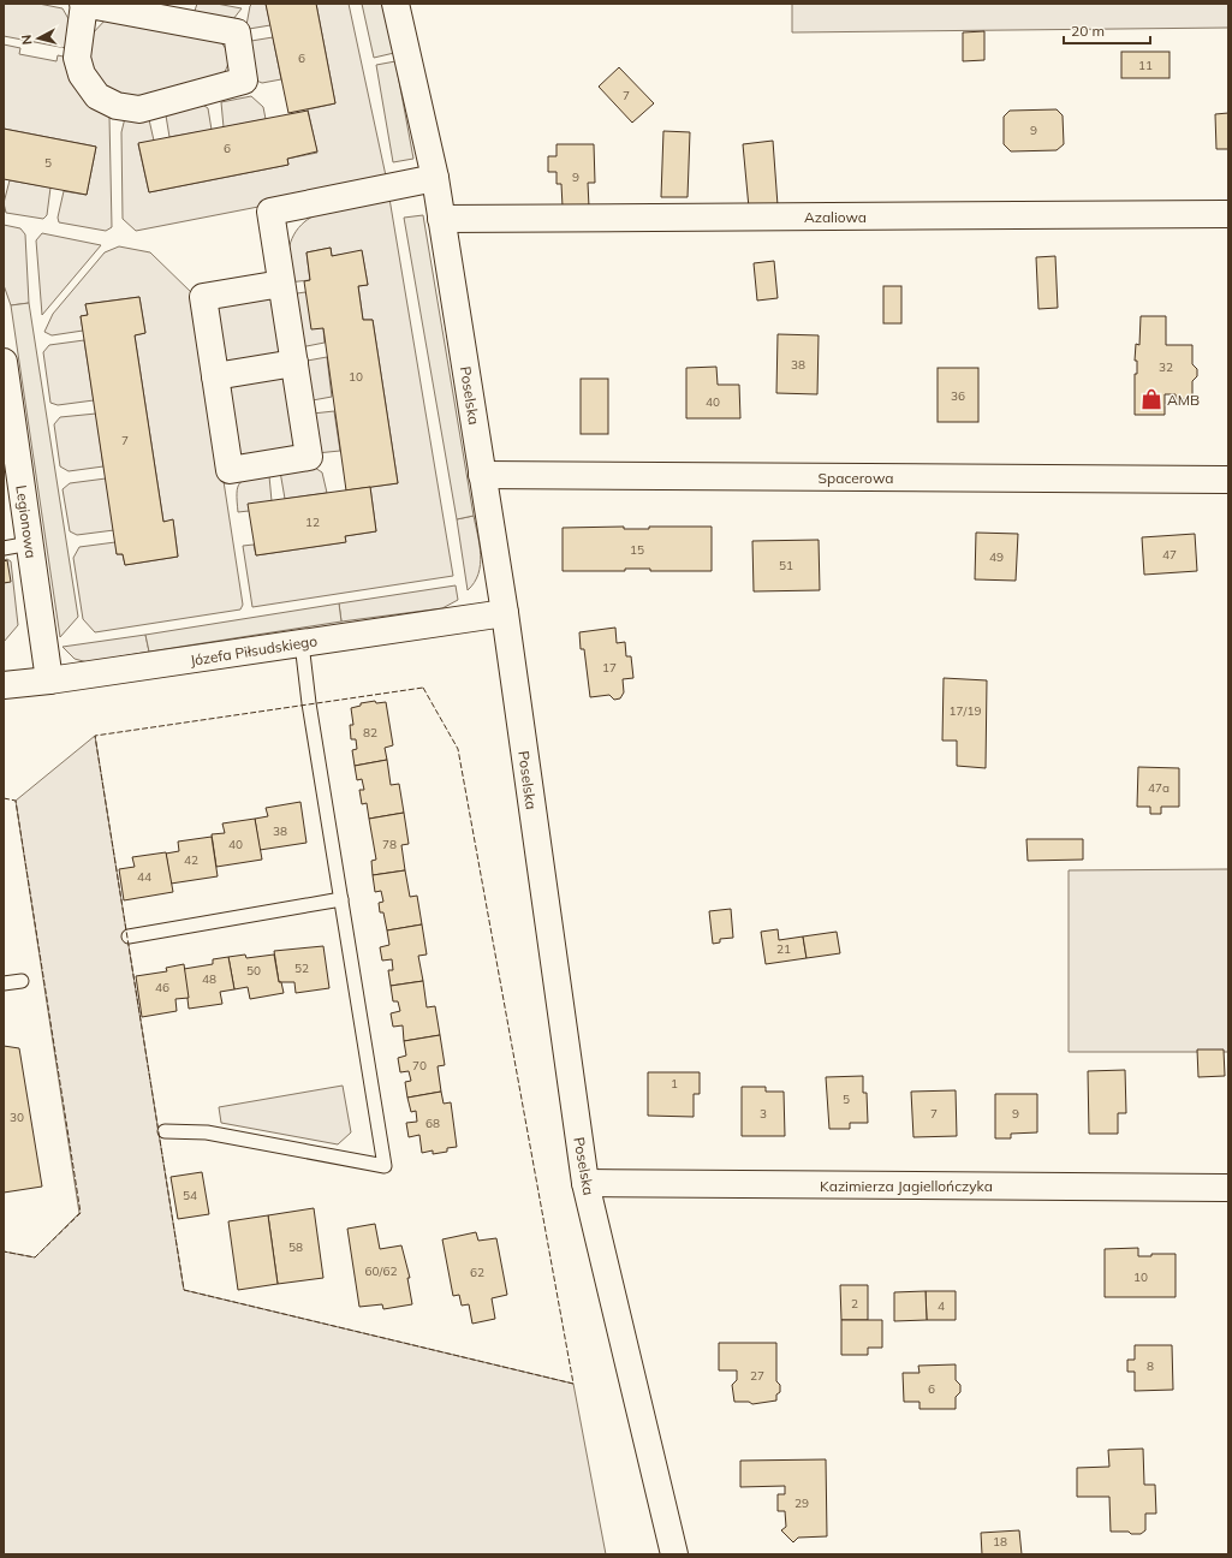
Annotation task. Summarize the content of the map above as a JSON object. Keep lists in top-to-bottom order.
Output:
{
  "streets": {
    "street": [
      "Azaliowa",
      "Poselska",
      "Spacerowa",
      "Legionowa",
      "Józefa Piłsudskiego",
      "Kazimierza Jagiellończyka"
    ]
  },
  "crossings": [
    ["Azaliowa", "Poselska"],
    ["Poselska", "Spacerowa"],
    ["Poselska", "Józefa Piłsudskiego"],
    ["Poselska", "Kazimierza Jagiellończyka"],
    ["Legionowa", "Józefa Piłsudskiego"]
  ],
  "places": {
    "shop": ["AMB"]
  },
  "house_numbers": [
    "6",
    "11",
    "7",
    "9",
    "6",
    "5",
    "9",
    "38",
    "32",
    "10",
    "36",
    "40",
    "7",
    "12",
    "15",
    "47",
    "49",
    "51",
    "17",
    "17/19",
    "82",
    "47a",
    "38",
    "40",
    "78",
    "42",
    "44",
    "21",
    "52",
    "50",
    "48",
    "46",
    "70",
    "1",
    "5",
    "3",
    "7",
    "9",
    "30",
    "68",
    "54",
    "58",
    "60/62",
    "62",
    "10",
    "2",
    "4",
    "8",
    "27",
    "6",
    "29",
    "18"
  ],
  "scale_bar": "20 m",
  "north": "left"
}
